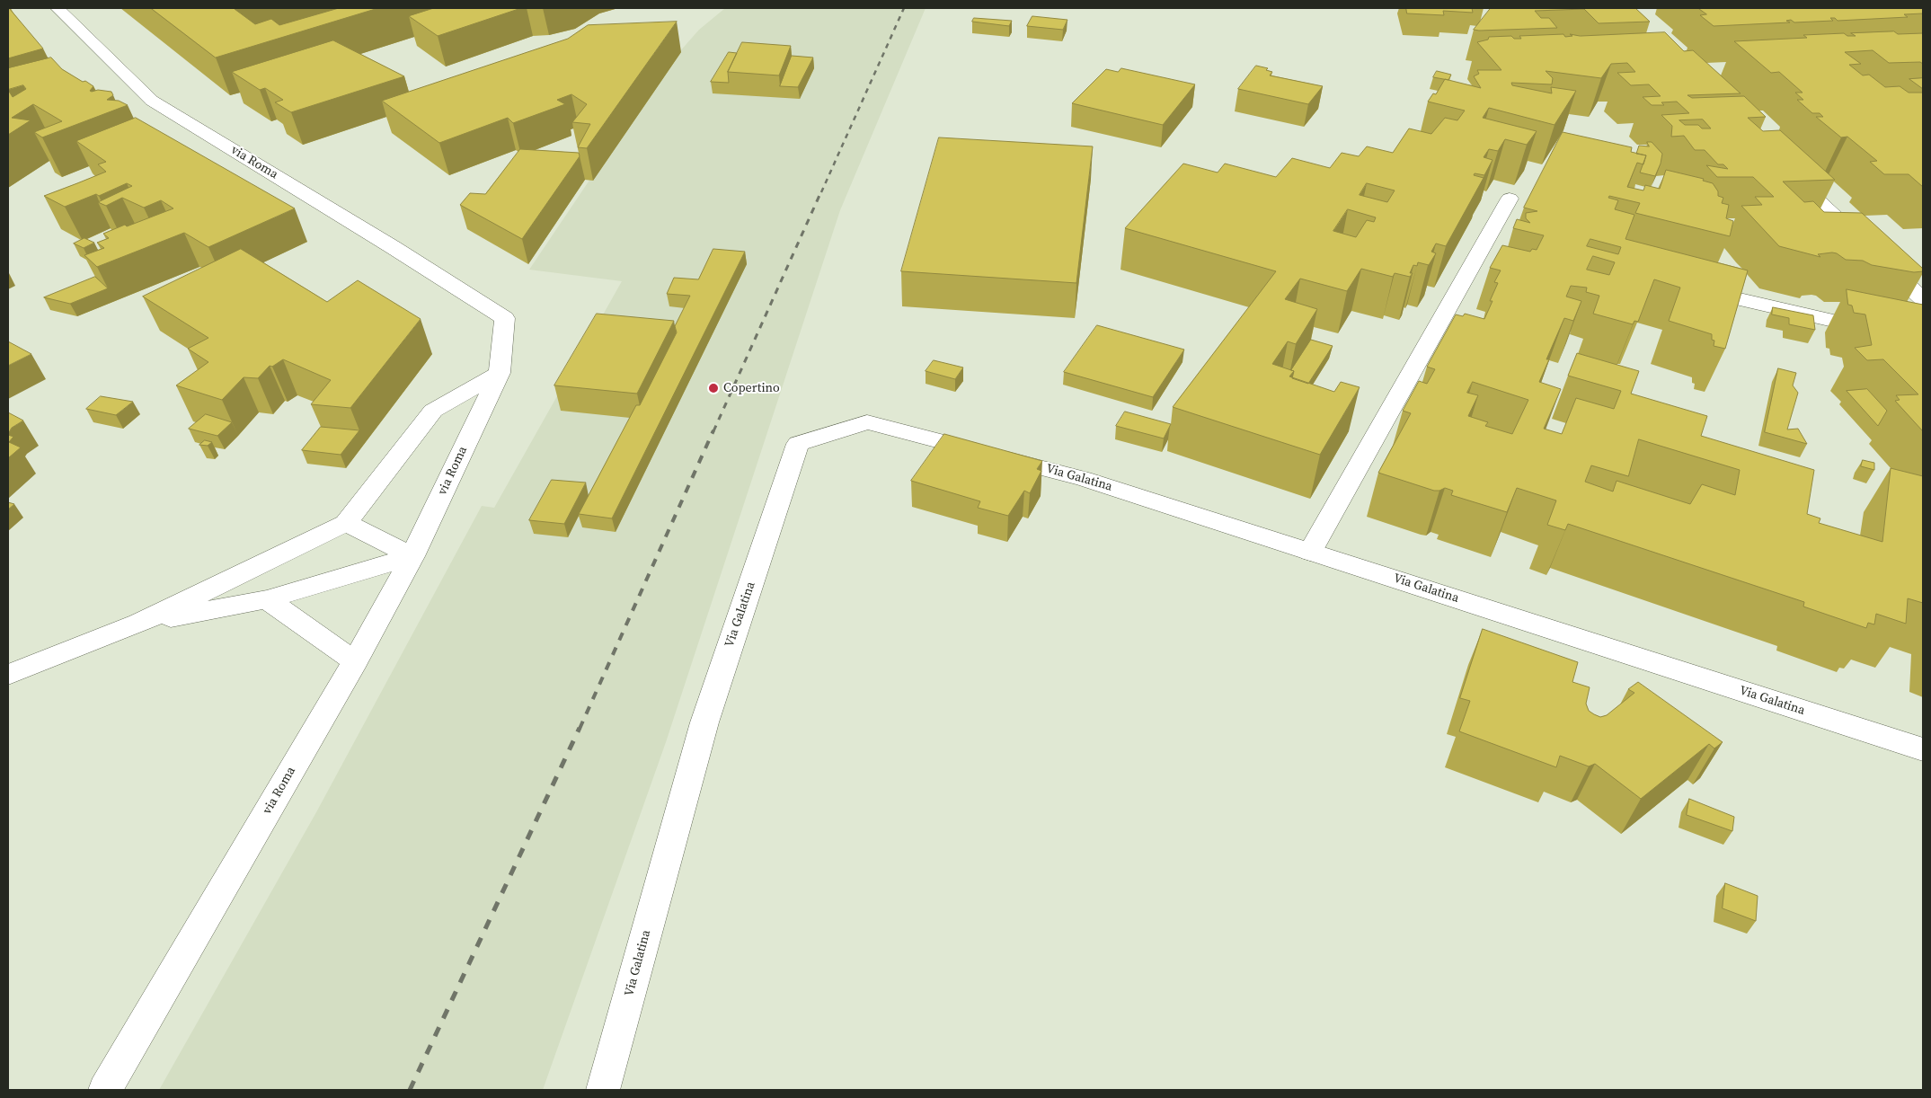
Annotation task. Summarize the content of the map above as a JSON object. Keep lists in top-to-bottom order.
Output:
{
  "streets": {
    "street": ["via Roma", "Via Galatina"]
  },
  "places": ["Copertino"]
}
